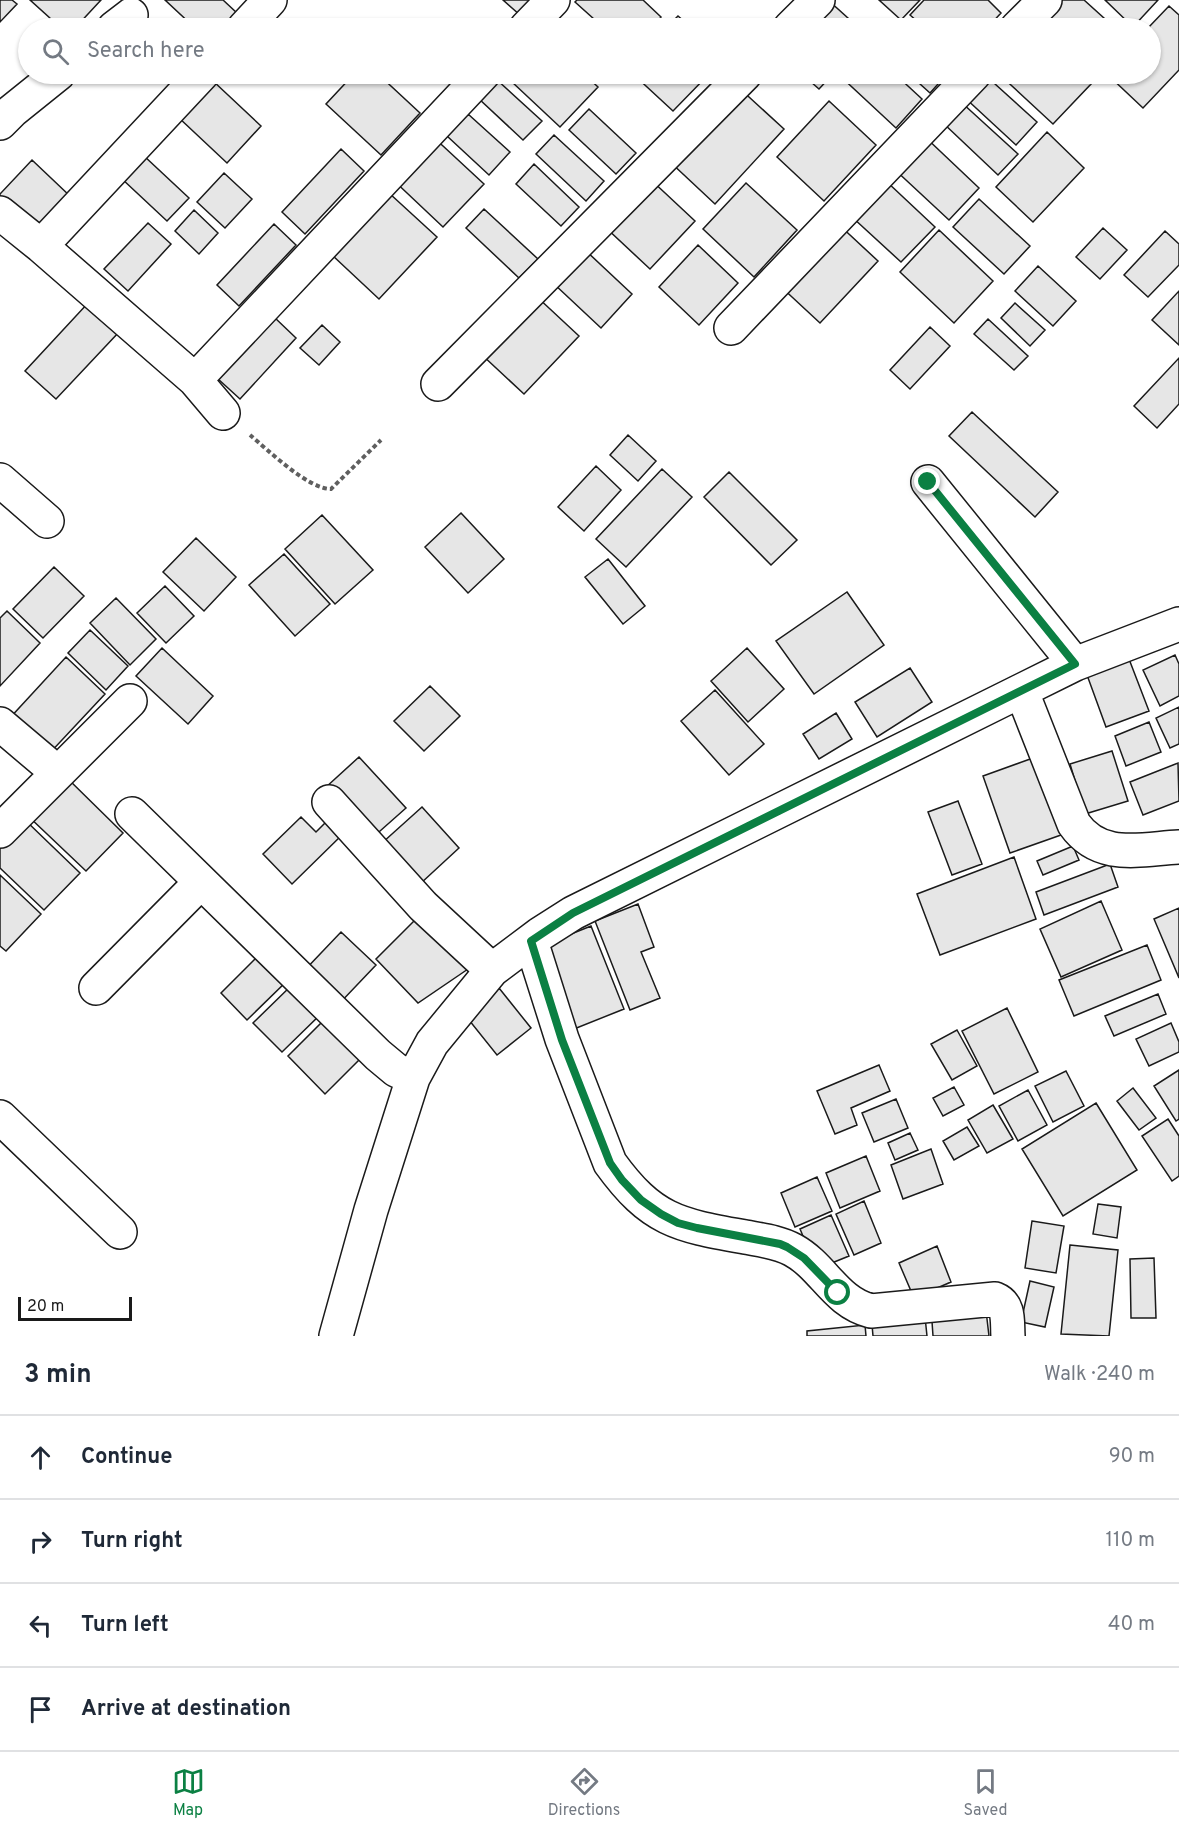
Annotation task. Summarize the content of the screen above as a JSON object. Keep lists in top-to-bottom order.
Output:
{
  "scale_bar": "20 m",
  "page": {
    "search": "Search here",
    "scale": "20 m",
    "heading": ["3 min", "Walk · 240 m"],
    "list": [
      ["Continue", "90 m"],
      ["Turn right", "110 m"],
      ["Turn left", "40 m"],
      "Arrive at destination"
    ],
    "nav": ["Map", "Directions", "Saved"]
  }
}
